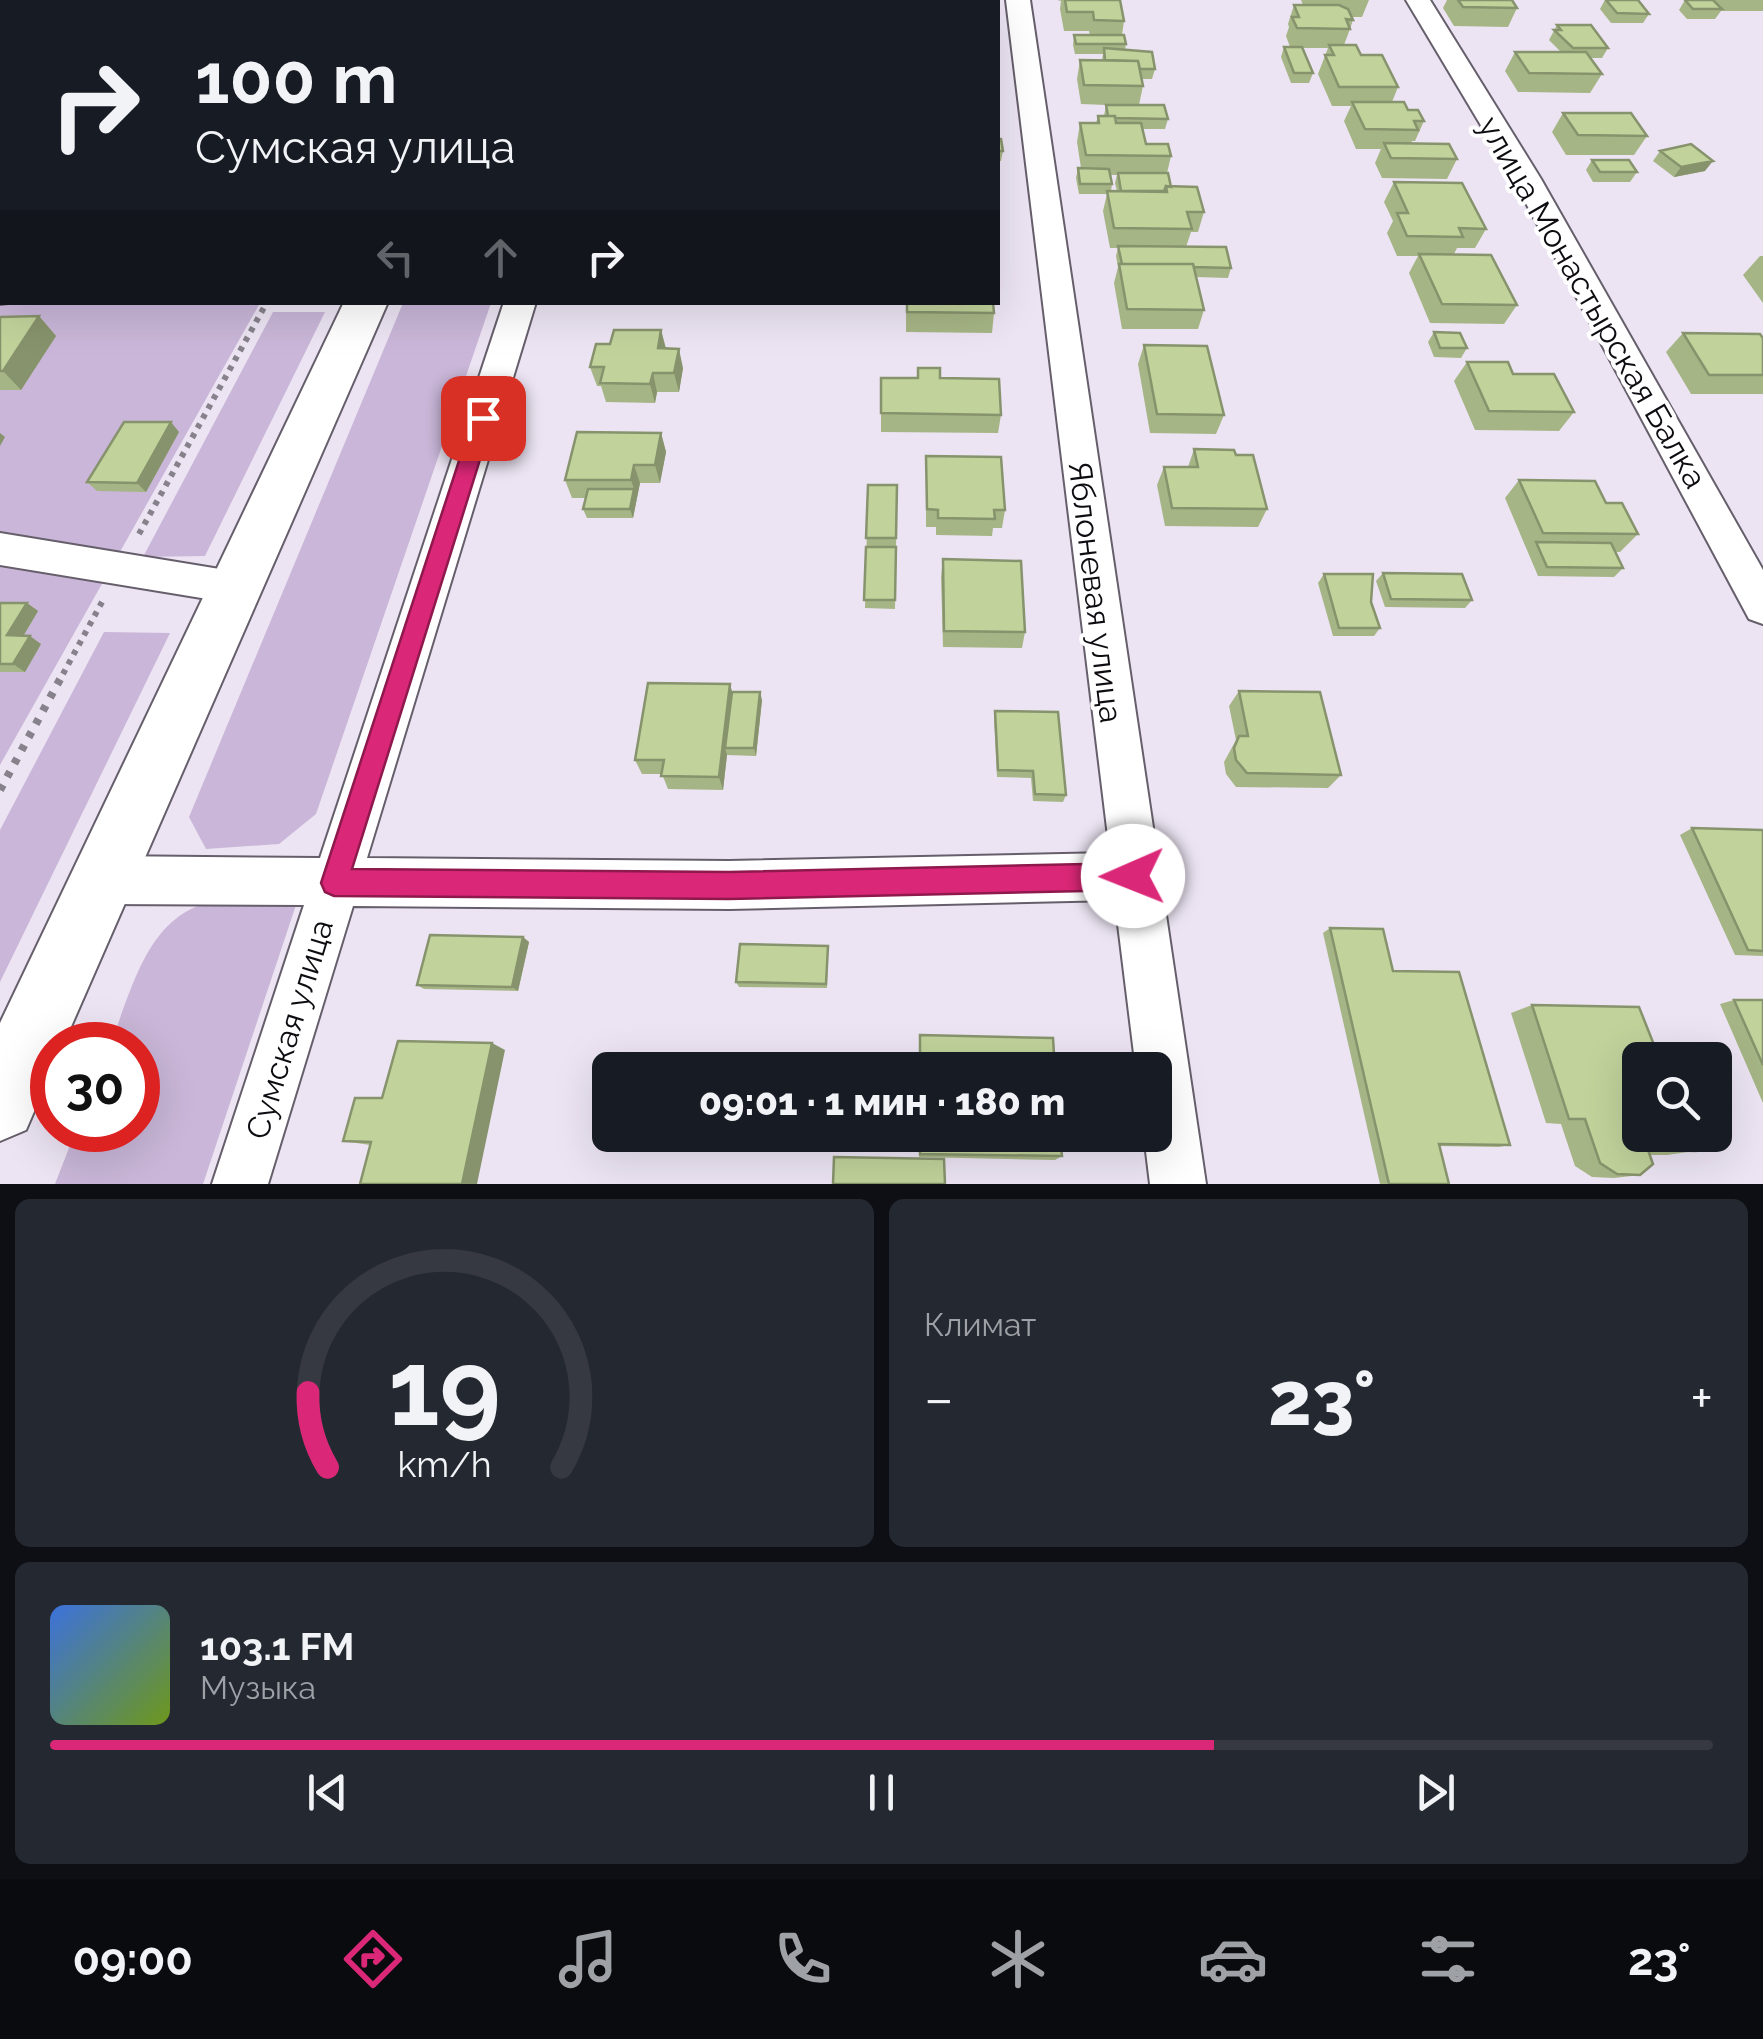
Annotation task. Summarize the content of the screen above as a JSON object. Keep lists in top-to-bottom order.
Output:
{
  "streets": {
    "street": ["улица Монастырская Балка", "Яблоневая улица", "Сумская улица"]
  },
  "page": {
    "turn": ["100 m", "Сумская улица"],
    "limit": "30",
    "trip": "09:01 · 1 мин · 180 m",
    "tile": "Климат",
    "heat": ["−", "23°", "+"],
    "song": ["103.1 FM", "Музыка"],
    "tabs": ["09:00", "23°"],
    "gauge": ["19", "km/h"]
  }
}
